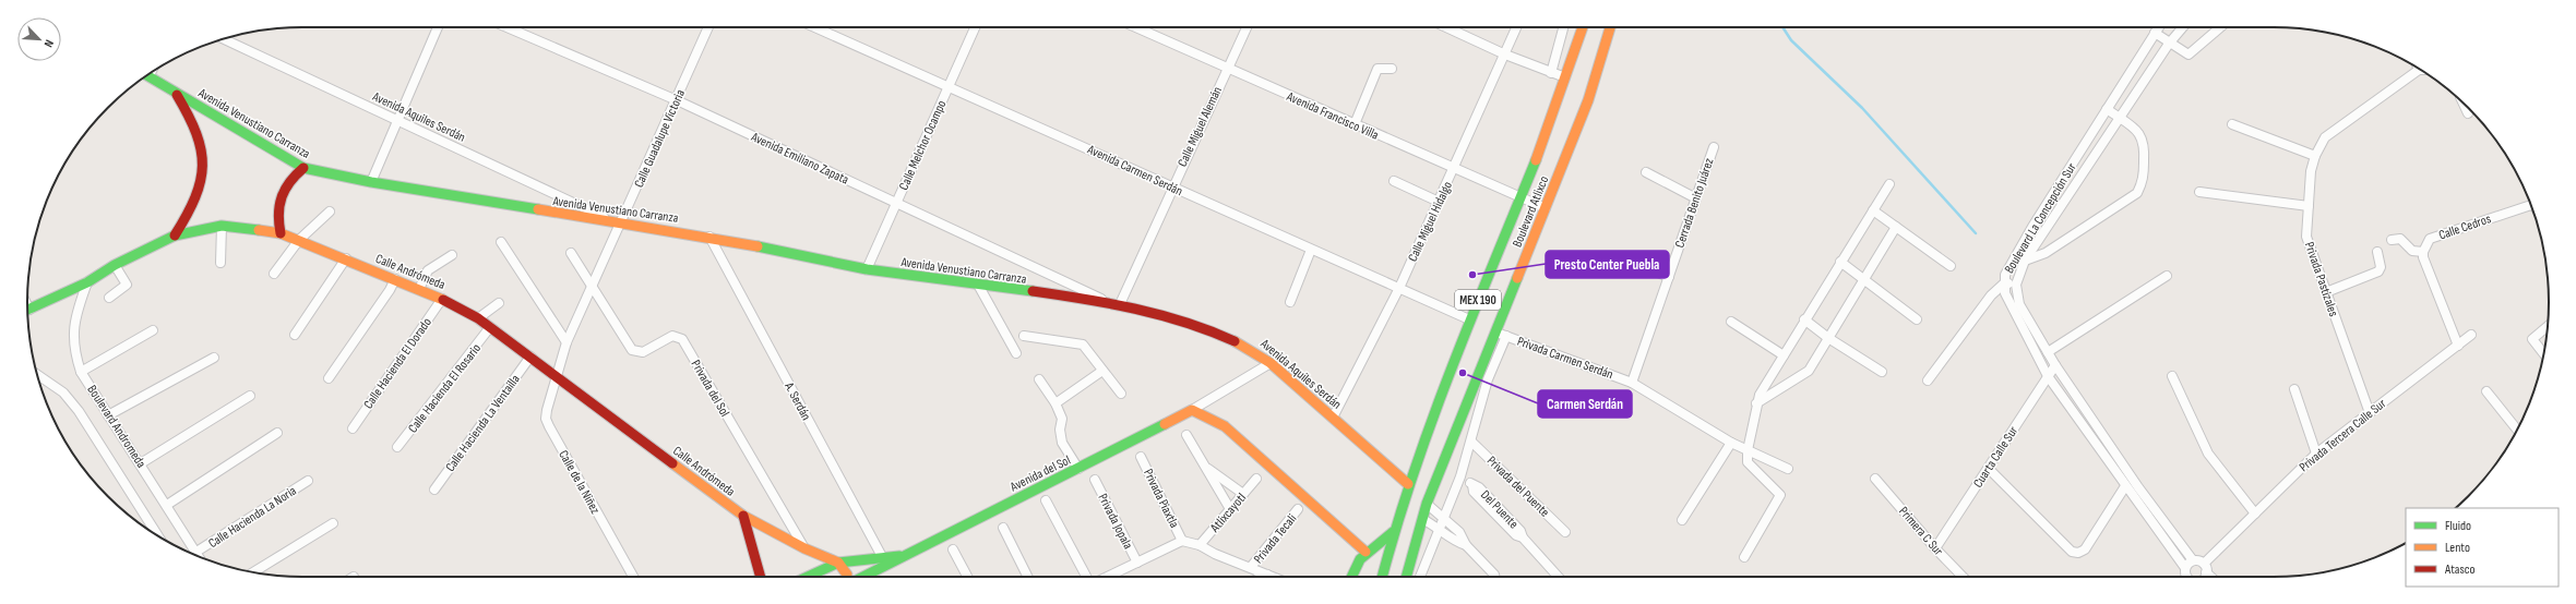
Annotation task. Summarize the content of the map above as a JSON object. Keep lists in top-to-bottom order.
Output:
{
  "streets": {
    "main road": [
      "Avenida Aquiles Serdán",
      "Avenida Venustiano Carranza",
      "Boulevard Atlixco",
      "Calle Andrómeda",
      "MEX 190",
      "Avenida del Sol"
    ],
    "street": [
      "Avenida Francisco Villa",
      "Calle Miguel Alemán",
      "Calle Guadalupe Victoria",
      "Calle Melchor Ocampo",
      "Avenida Emiliano Zapata",
      "Avenida Carmen Serdán",
      "Cerrada Benito Juárez",
      "Boulevard La Concepción Sur",
      "Calle Miguel Hidalgo",
      "Calle Cedros",
      "Privada Pastizales",
      "Privada Carmen Serdán",
      "Calle Hacienda El Dorado",
      "Calle Hacienda El Rosario",
      "Privada del Sol",
      "A. Serdán",
      "Calle Hacienda La Ventailla",
      "Boulevard Andromeda",
      "Privada Tercera Calle Sur",
      "Cuarta Calle Sur",
      "Calle de la Niñez",
      "Privada del Puente",
      "Privada Piaxtla",
      "Del Puente",
      "Atlixcayotl",
      "Calle Hacienda La Noria",
      "Privada Jopala",
      "Primera C Sur",
      "Privada Tecali"
    ]
  },
  "crossings": [
    ["Avenida Francisco Villa", "Calle Miguel Alemán"],
    ["Avenida Francisco Villa", "Boulevard Atlixco"],
    ["Avenida Francisco Villa", "Calle Miguel Hidalgo"],
    ["Avenida Aquiles Serdán", "Avenida Venustiano Carranza"],
    ["Avenida Aquiles Serdán", "Calle Miguel Alemán"],
    ["Avenida Aquiles Serdán", "Avenida Emiliano Zapata"],
    ["Avenida Aquiles Serdán", "Boulevard Atlixco"],
    ["Avenida Aquiles Serdán", "Calle Miguel Hidalgo"],
    ["Avenida Aquiles Serdán", "Avenida del Sol"],
    ["Avenida Venustiano Carranza", "Calle Guadalupe Victoria"],
    ["Avenida Venustiano Carranza", "Calle Melchor Ocampo"],
    ["Avenida Venustiano Carranza", "Avenida Emiliano Zapata"],
    ["Avenida Venustiano Carranza", "A. Serdán"],
    ["Calle Miguel Alemán", "Avenida Carmen Serdán"],
    ["Calle Guadalupe Victoria", "Avenida Emiliano Zapata"],
    ["Calle Guadalupe Victoria", "Calle Andrómeda"],
    ["Calle Guadalupe Victoria", "Privada del Sol"],
    ["Calle Guadalupe Victoria", "Calle de la Niñez"],
    ["Calle Melchor Ocampo", "Avenida Emiliano Zapata"],
    ["Calle Melchor Ocampo", "Avenida Carmen Serdán"],
    ["Avenida Carmen Serdán", "Boulevard Atlixco"],
    ["Avenida Carmen Serdán", "Calle Miguel Hidalgo"],
    ["Cerrada Benito Juárez", "Privada Carmen Serdán"],
    ["Boulevard Atlixco", "Privada Carmen Serdán"],
    ["Boulevard La Concepción Sur", "Cuarta Calle Sur"],
    ["Calle Andrómeda", "Calle Hacienda El Dorado"],
    ["Calle Andrómeda", "Calle Hacienda El Rosario"],
    ["Calle Andrómeda", "Privada del Sol"],
    ["Calle Andrómeda", "Calle Hacienda La Ventailla"],
    ["Calle Andrómeda", "Boulevard Andromeda"],
    ["Calle Andrómeda", "Avenida del Sol"],
    ["Calle Andrómeda", "Calle de la Niñez"],
    ["Privada Pastizales", "Privada Tercera Calle Sur"],
    ["A. Serdán", "Avenida del Sol"],
    ["Boulevard Andromeda", "Calle Hacienda La Noria"],
    ["Cuarta Calle Sur", "Primera C Sur"]
  ],
  "places": ["Presto Center Puebla", "Carmen Serdán"],
  "legend": ["Fluido", "Lento", "Atasco"],
  "north": "bottom right"
}
